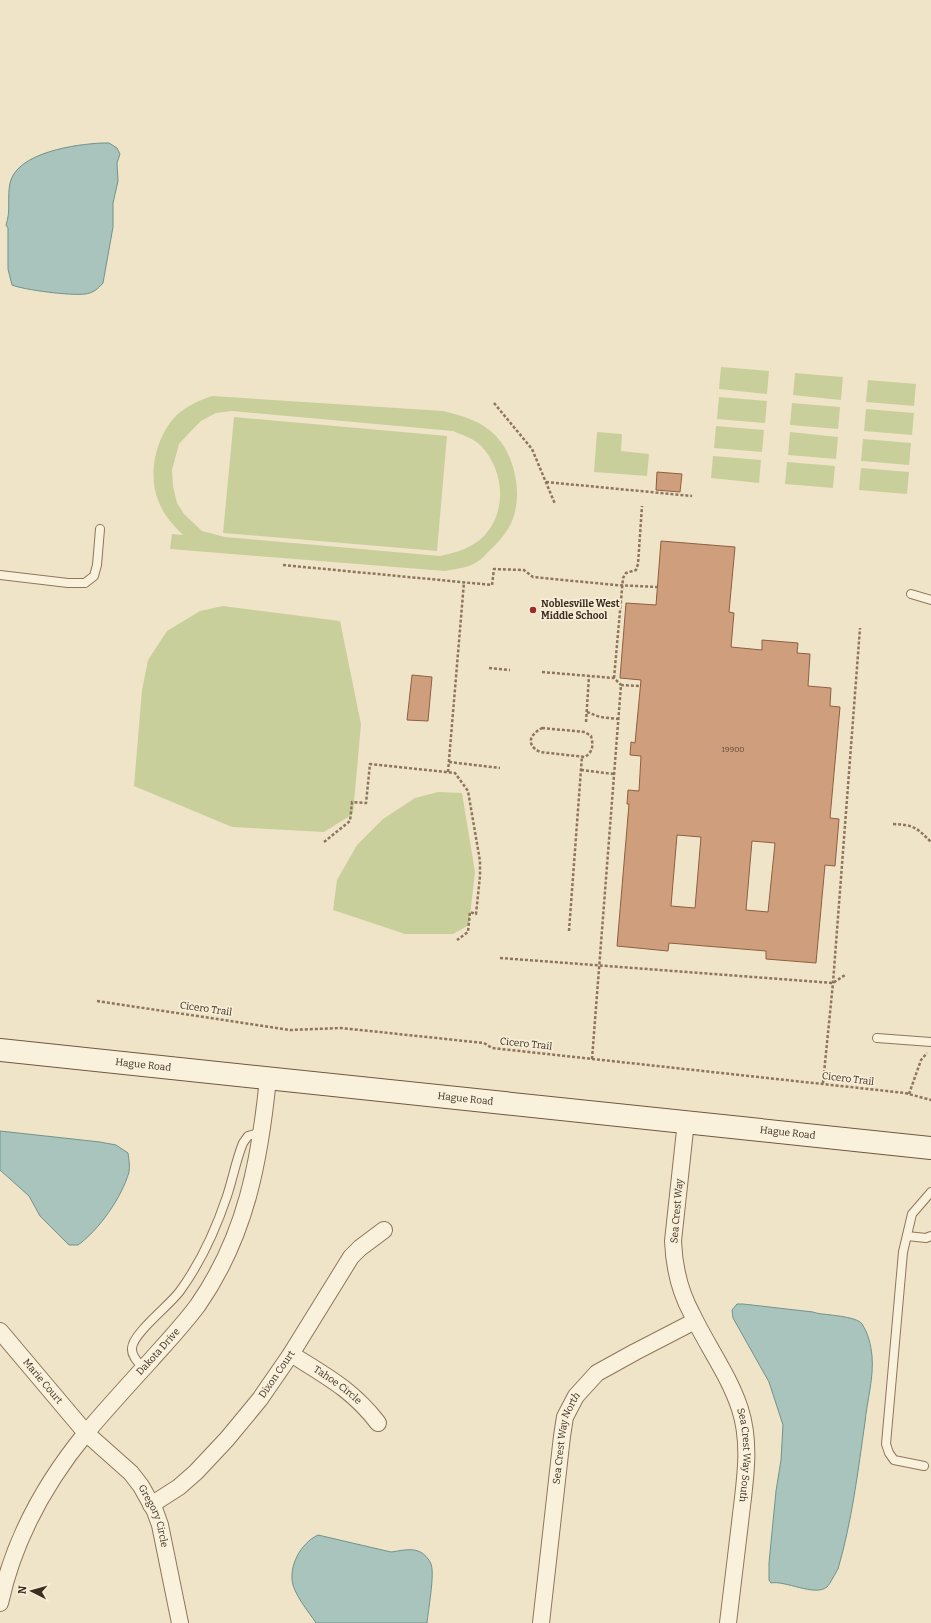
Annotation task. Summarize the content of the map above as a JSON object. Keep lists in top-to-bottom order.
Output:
{
  "streets": {
    "main road": ["Hague Road"],
    "street": [
      "Sea Crest Way",
      "Dakota Drive",
      "Dixon Court",
      "Marie Court",
      "Tahoe Circle",
      "Sea Crest Way North",
      "Sea Crest Way South",
      "Gregory Circle"
    ],
    "path": ["Cicero Trail"]
  },
  "crossings": [
    ["Hague Road", "Sea Crest Way"],
    ["Hague Road", "Dakota Drive"],
    ["Sea Crest Way", "Sea Crest Way North"],
    ["Sea Crest Way", "Sea Crest Way South"],
    ["Dakota Drive", "Marie Court"],
    ["Dakota Drive", "Gregory Circle"],
    ["Dixon Court", "Tahoe Circle"],
    ["Dixon Court", "Gregory Circle"],
    ["Marie Court", "Gregory Circle"],
    ["Sea Crest Way North", "Sea Crest Way South"]
  ],
  "places": ["Noblesville West Middle School"],
  "house_numbers": ["19900"],
  "north": "left"
}
